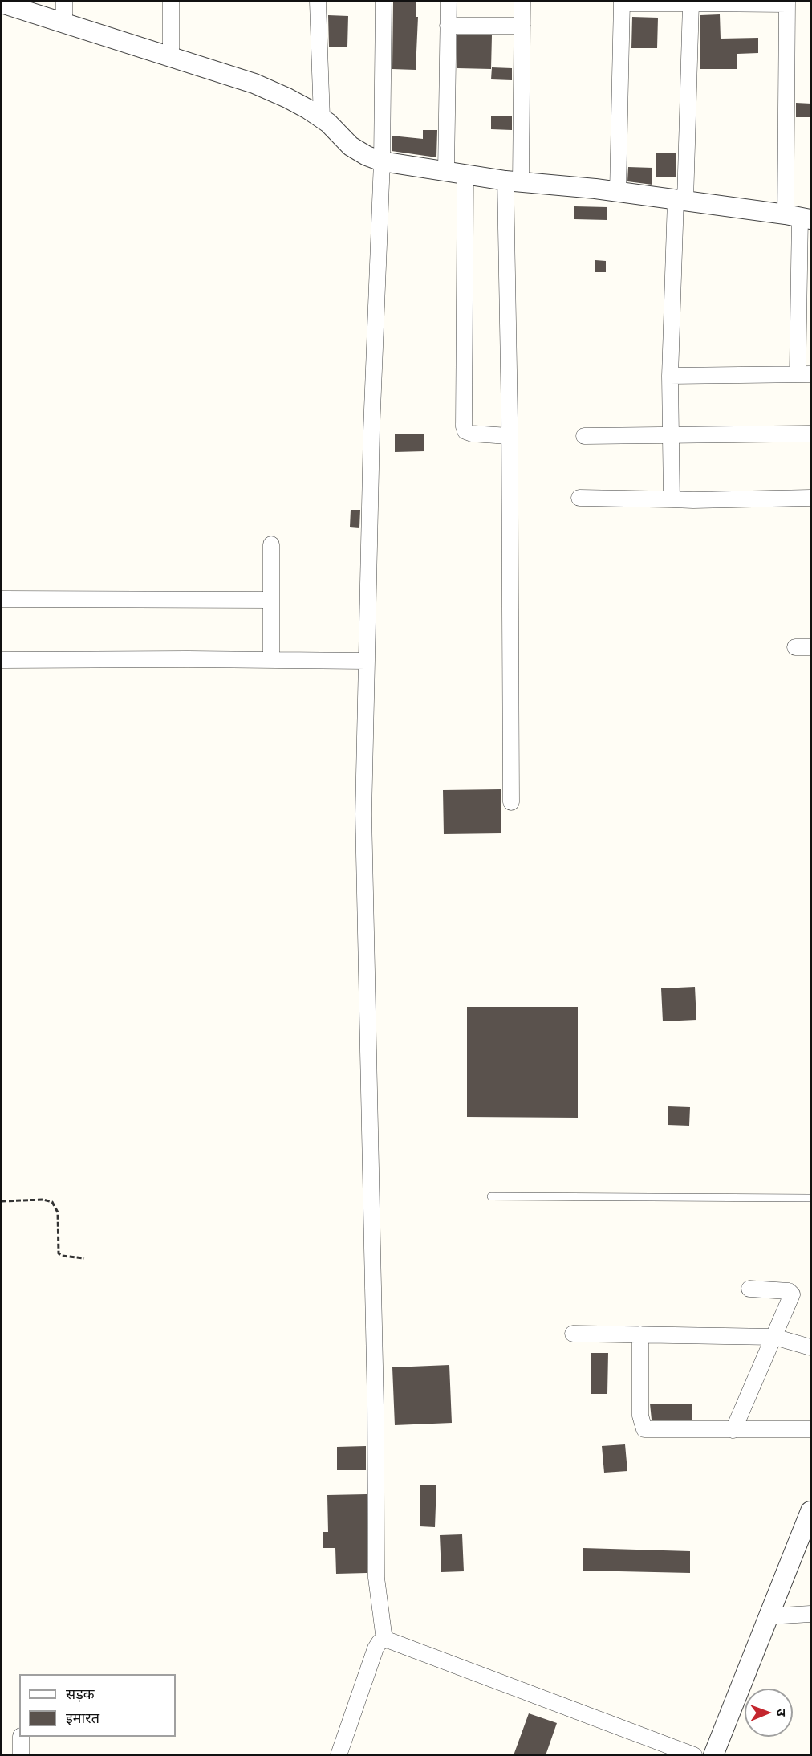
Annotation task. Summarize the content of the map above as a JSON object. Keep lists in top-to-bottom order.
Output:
{
  "legend": ["सड़क", "इमारत"],
  "north": "right"
}
